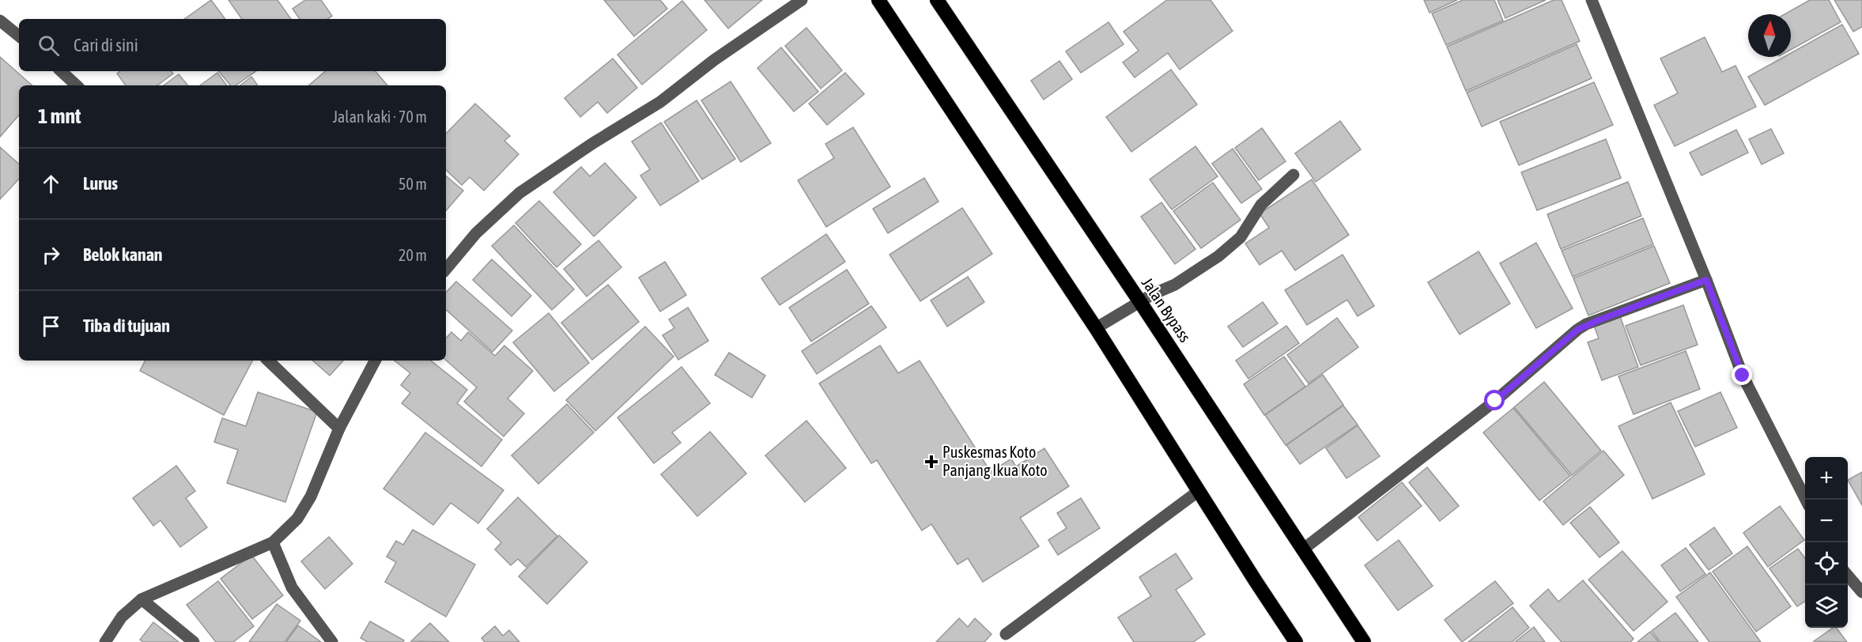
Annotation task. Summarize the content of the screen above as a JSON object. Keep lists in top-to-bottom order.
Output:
{
  "streets": {
    "highway": ["Jalan Bypass"]
  },
  "places": {
    "health": ["Puskesmas Koto Panjang Ikua Koto"]
  },
  "north": "top",
  "page": {
    "search": "Cari di sini",
    "heading": ["1 mnt", "Jalan kaki · 70 m"],
    "list": [
      ["Lurus", "50 m"],
      ["Belok kanan", "20 m"],
      "Tiba di tujuan"
    ],
    "map_buttons": ["+", "−"]
  }
}
